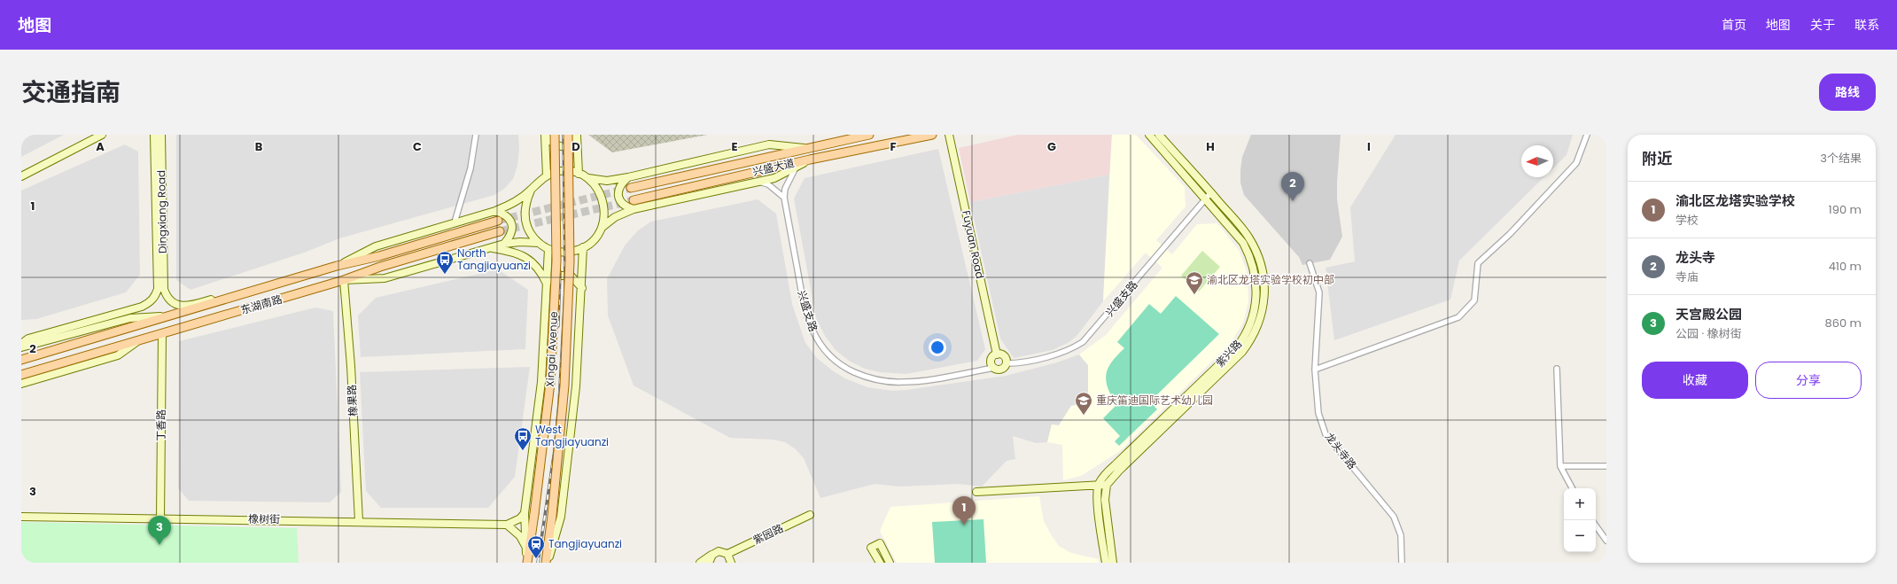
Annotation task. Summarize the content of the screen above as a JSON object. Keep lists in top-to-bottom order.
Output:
{
  "streets": {
    "main road": ["兴盛大道", "东湖南路", "Xingai Avenue"],
    "street": [
      "Dingxiang Road",
      "Fuyuan Road",
      "兴盛支路",
      "紫兴路",
      "橡果路",
      "丁香路",
      "龙头寺路",
      "橡树街",
      "紫园路"
    ]
  },
  "crossings": [
    ["Fuyuan Road", "兴盛支路"],
    ["兴盛支路", "紫兴路"],
    ["东湖南路", "橡果路"],
    ["东湖南路", "丁香路"],
    ["橡果路", "橡树街"],
    ["丁香路", "橡树街"]
  ],
  "places": {
    "bus stop": ["North Tangjiayuanzi", "West Tangjiayuanzi"],
    "school or university": ["渝北区龙塔实验学校初中部", "重庆笛迪国际艺术幼儿园"],
    "station": ["Tangjiayuanzi"]
  },
  "north": "left",
  "page": {
    "header": "地图",
    "nav": [
      "首页",
      "地图",
      "关于",
      "联系"
    ],
    "title": "交通指南",
    "buttons": [
      "路线",
      ["收藏", "分享"]
    ],
    "heading": ["附近", "3个结果"],
    "pins": ["2", "1", "3"],
    "list": [
      {
        "mark": "1",
        "name": "渝北区龙塔实验学校",
        "note": "学校",
        "value": "190 m"
      },
      {
        "mark": "2",
        "name": "龙头寺",
        "note": "寺庙",
        "value": "410 m"
      },
      {
        "mark": "3",
        "name": "天宫殿公园",
        "note": "公园 · 橡树街",
        "value": "860 m"
      }
    ],
    "map_buttons": ["+", "−"]
  },
  "grid": {
    "columns": [
      "A",
      "B",
      "C",
      "D",
      "E",
      "F",
      "G",
      "H",
      "I"
    ],
    "rows": ["1", "2", "3"]
  }
}
